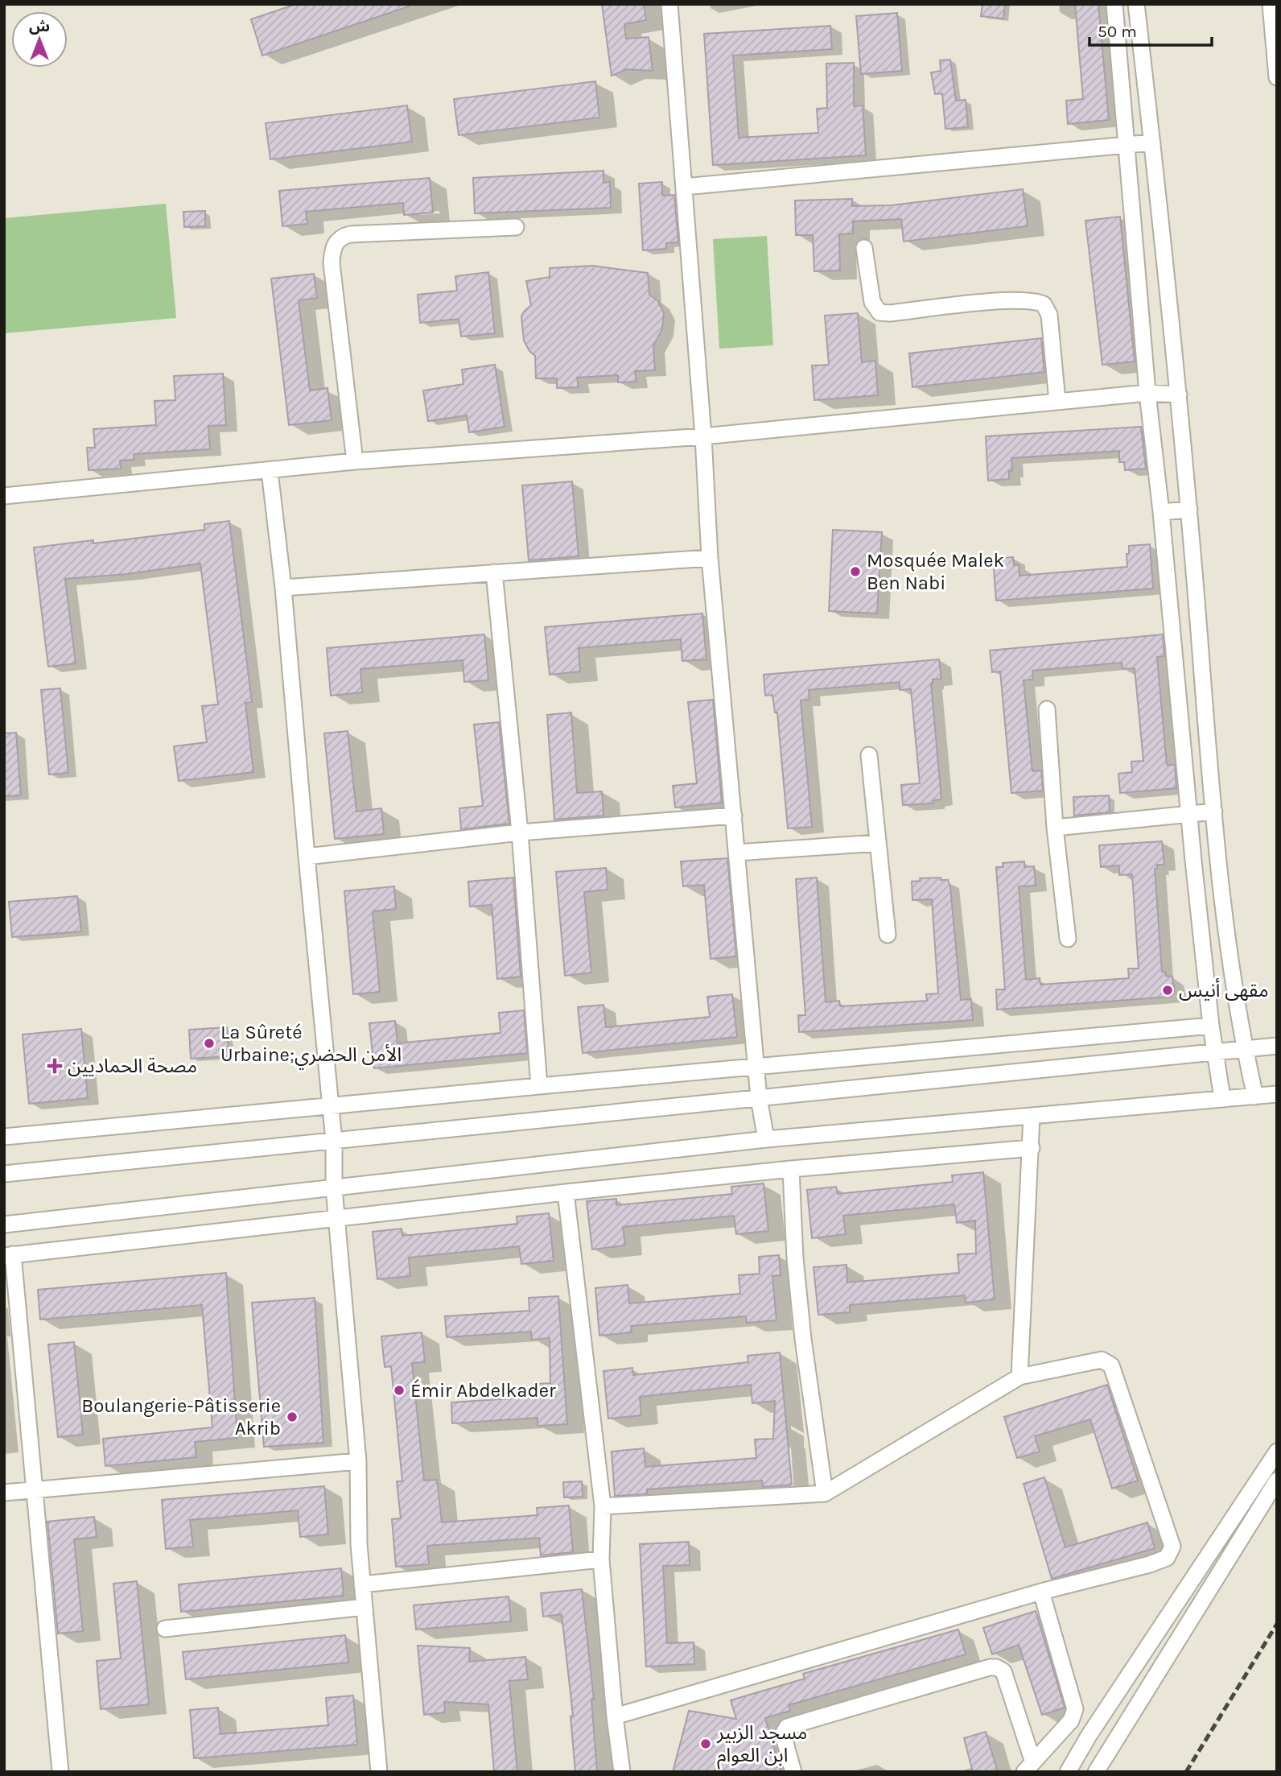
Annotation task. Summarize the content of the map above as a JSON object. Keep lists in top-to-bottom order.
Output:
{
  "places": {
    "other": [
      "Mosquée Malek Ben Nabi",
      "مقهى أنيس",
      "La Sûreté Urbaine;الأمن الحضري",
      "Émir Abdelkader",
      "Boulangerie-Pâtisserie Akrib",
      "مسجد الزبير ابن العوام"
    ],
    "health": ["مصحة الحماديين"]
  },
  "scale_bar": "50 m",
  "north": "top"
}
